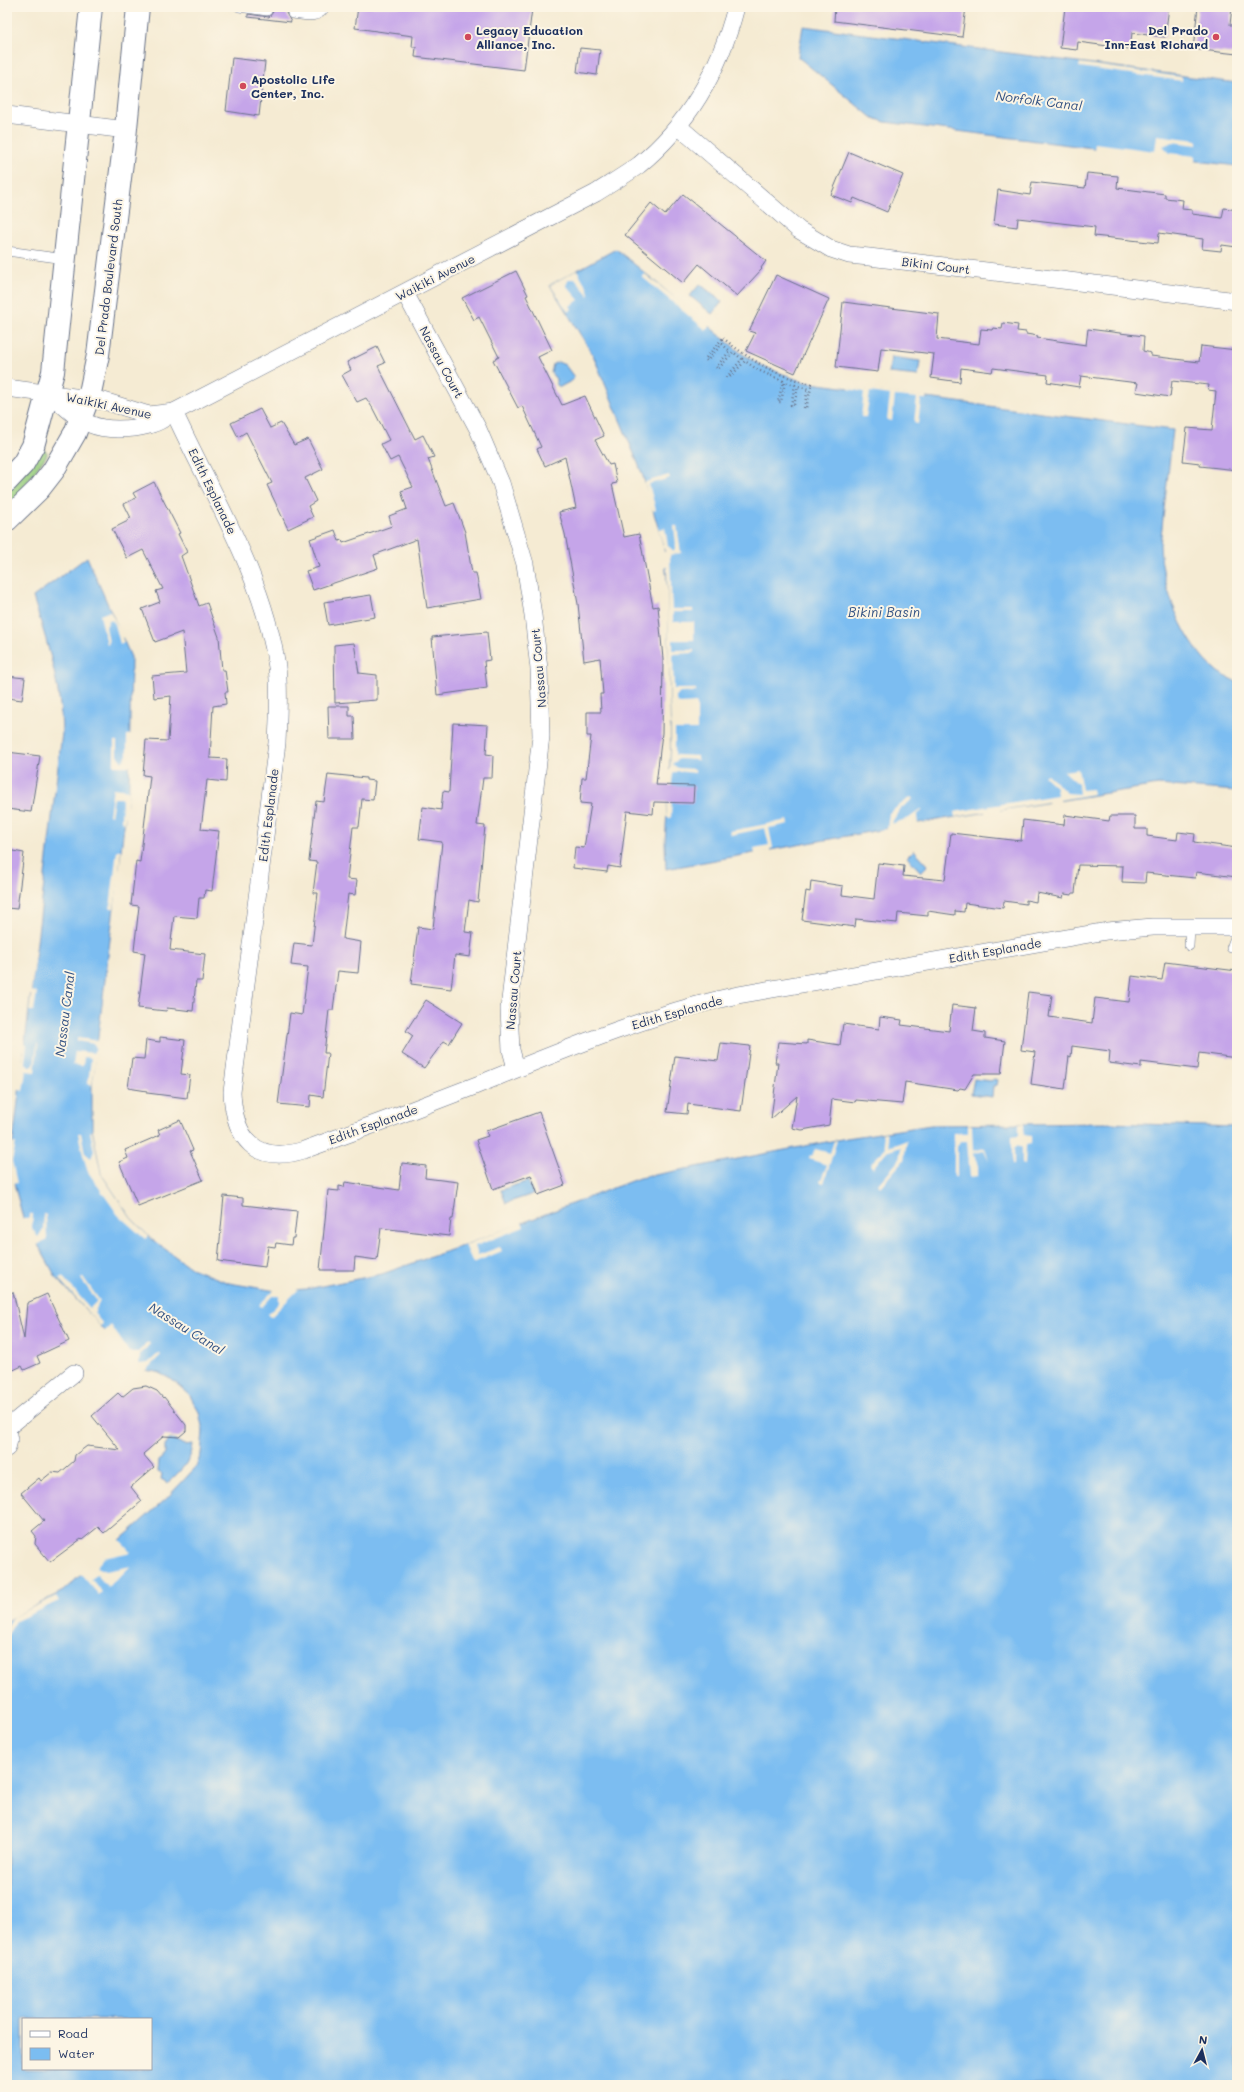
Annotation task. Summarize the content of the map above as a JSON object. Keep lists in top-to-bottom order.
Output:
{
  "streets": {
    "street": [
      "Bikini Court",
      "Del Prado Boulevard South",
      "Waikiki Avenue",
      "Nassau Court",
      "Edith Esplanade"
    ]
  },
  "crossings": [
    ["Bikini Court", "Waikiki Avenue"],
    ["Del Prado Boulevard South", "Waikiki Avenue"],
    ["Waikiki Avenue", "Nassau Court"],
    ["Waikiki Avenue", "Edith Esplanade"],
    ["Nassau Court", "Edith Esplanade"]
  ],
  "water": ["Norfolk Canal", "Bikini Basin", "Nassau Canal"],
  "places": ["Legacy Education Alliance, Inc.", "Del Prado Inn-East Richard", "Apostolic Life Center, Inc."],
  "legend": ["Road", "Water"],
  "north": "top"
}
